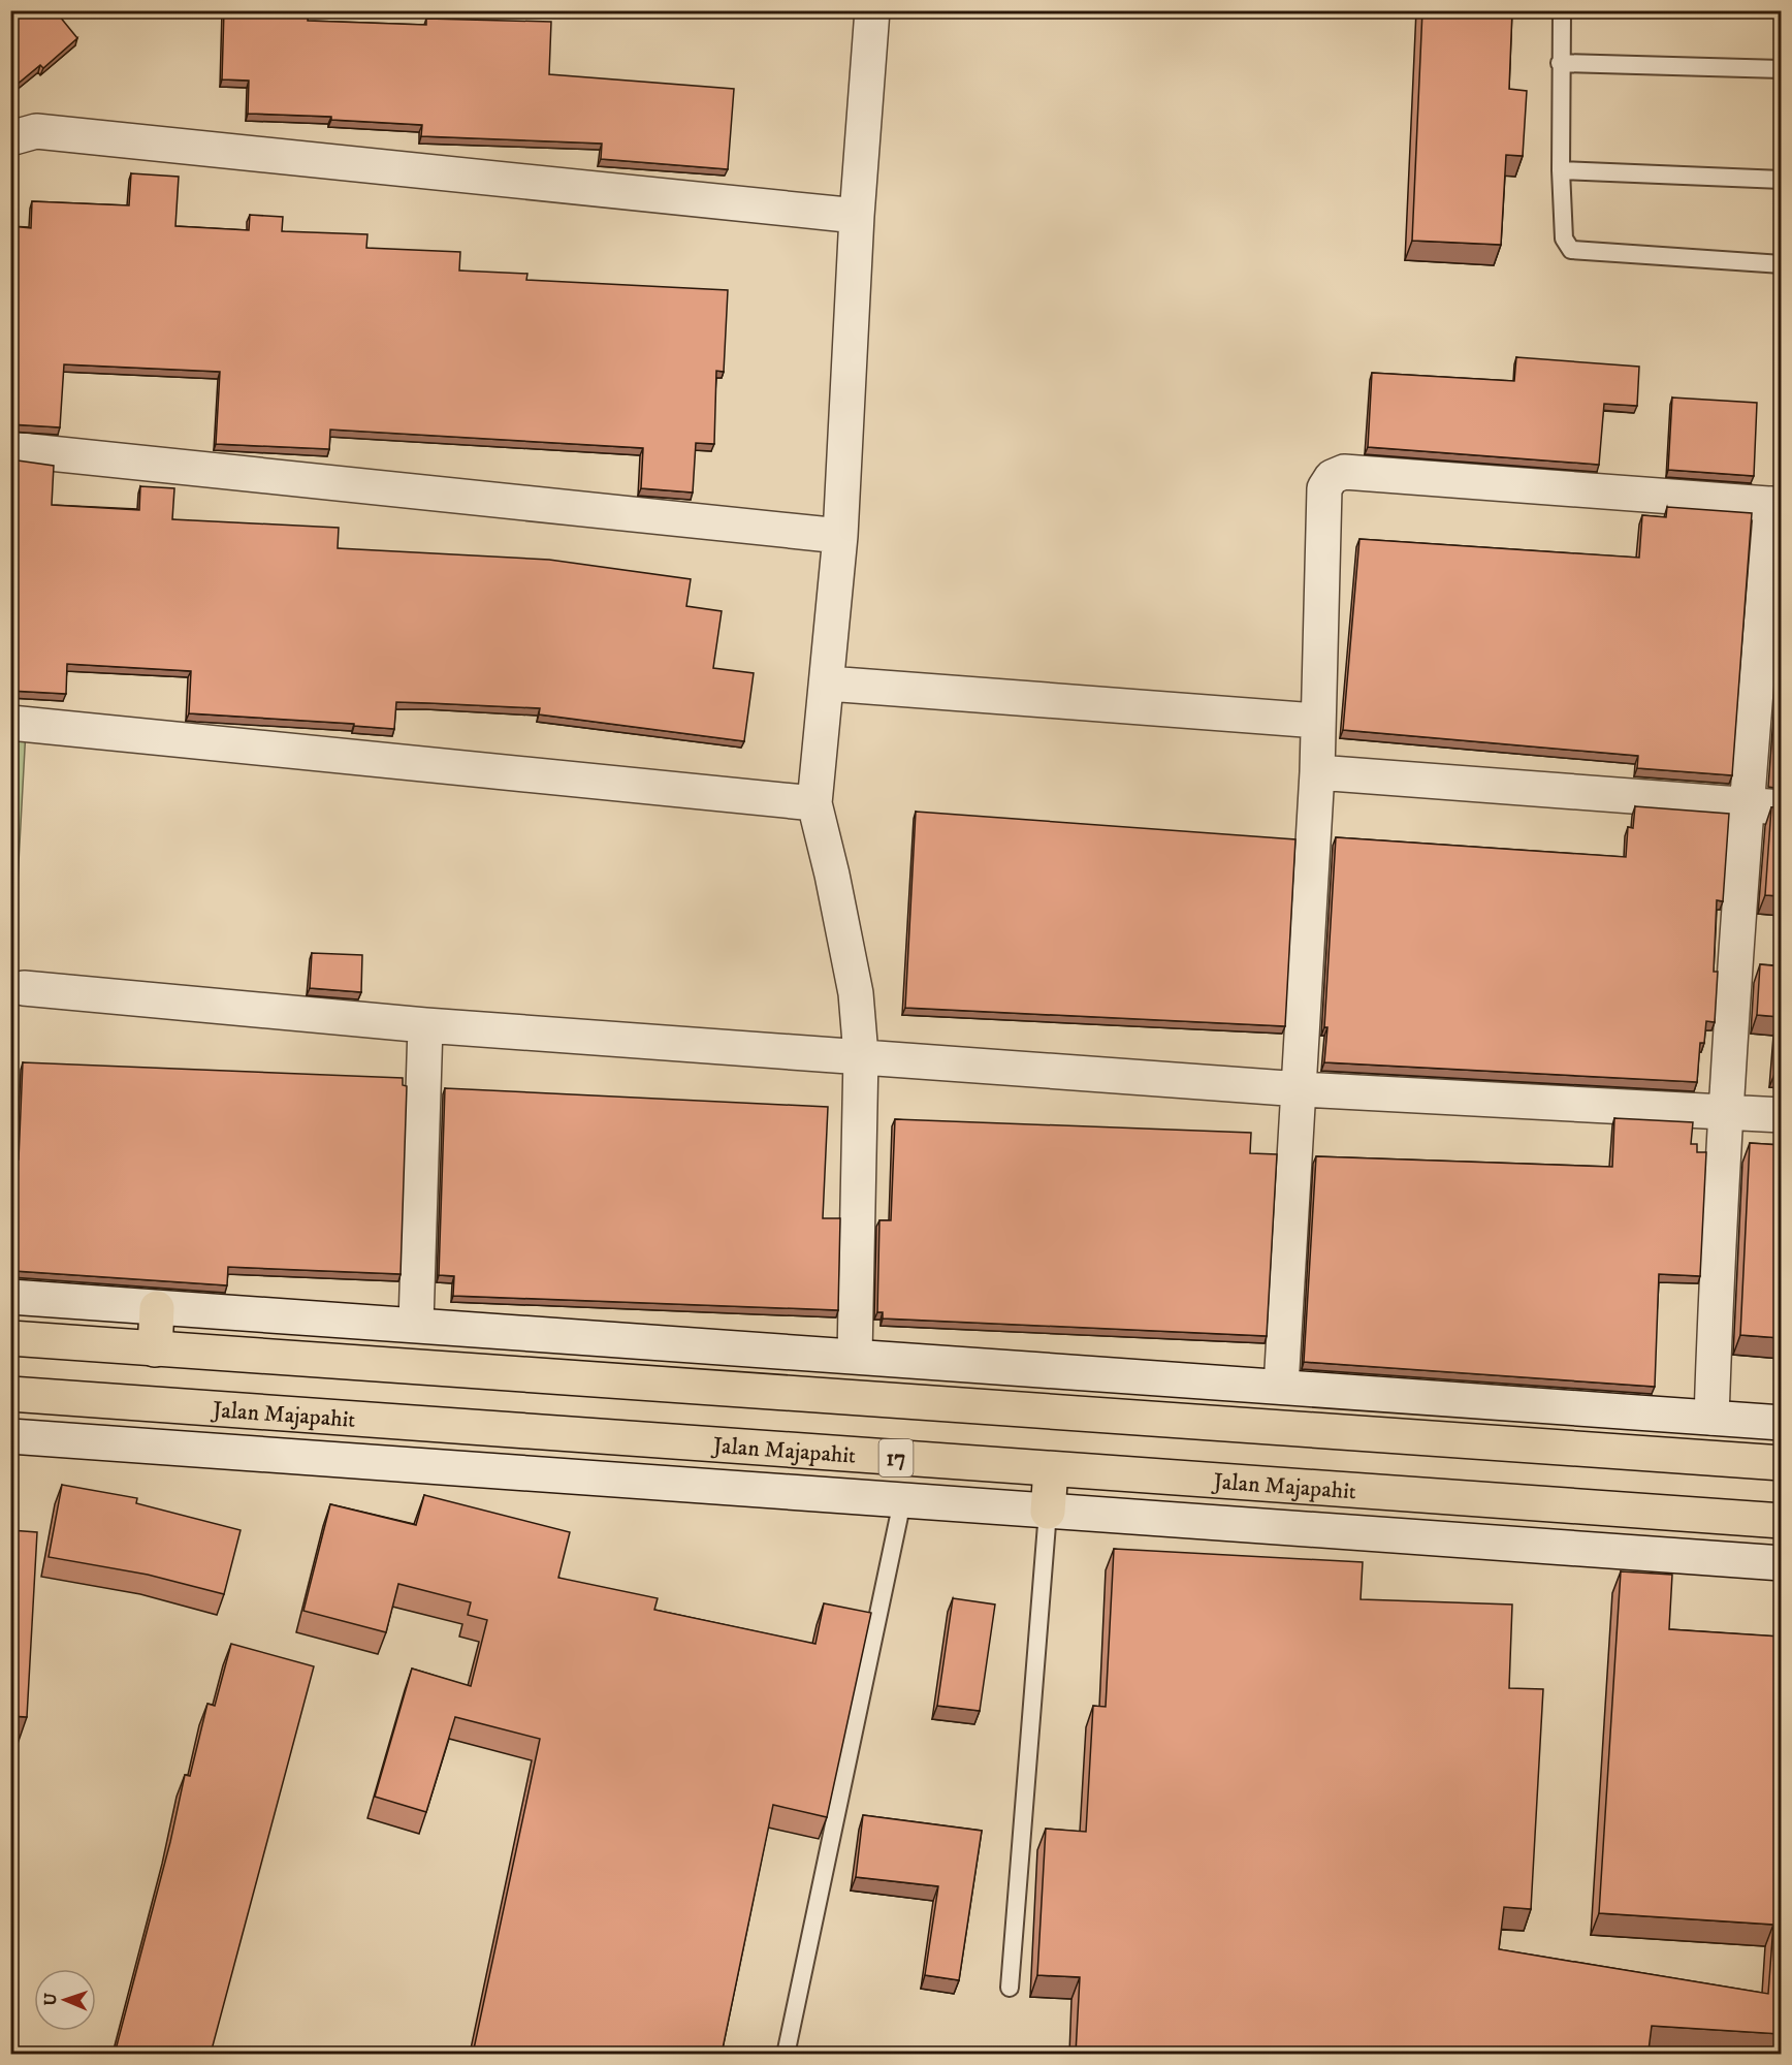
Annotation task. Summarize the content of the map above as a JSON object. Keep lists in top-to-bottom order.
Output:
{
  "streets": {
    "highway": ["Jalan Majapahit", "17"]
  },
  "north": "left"
}
